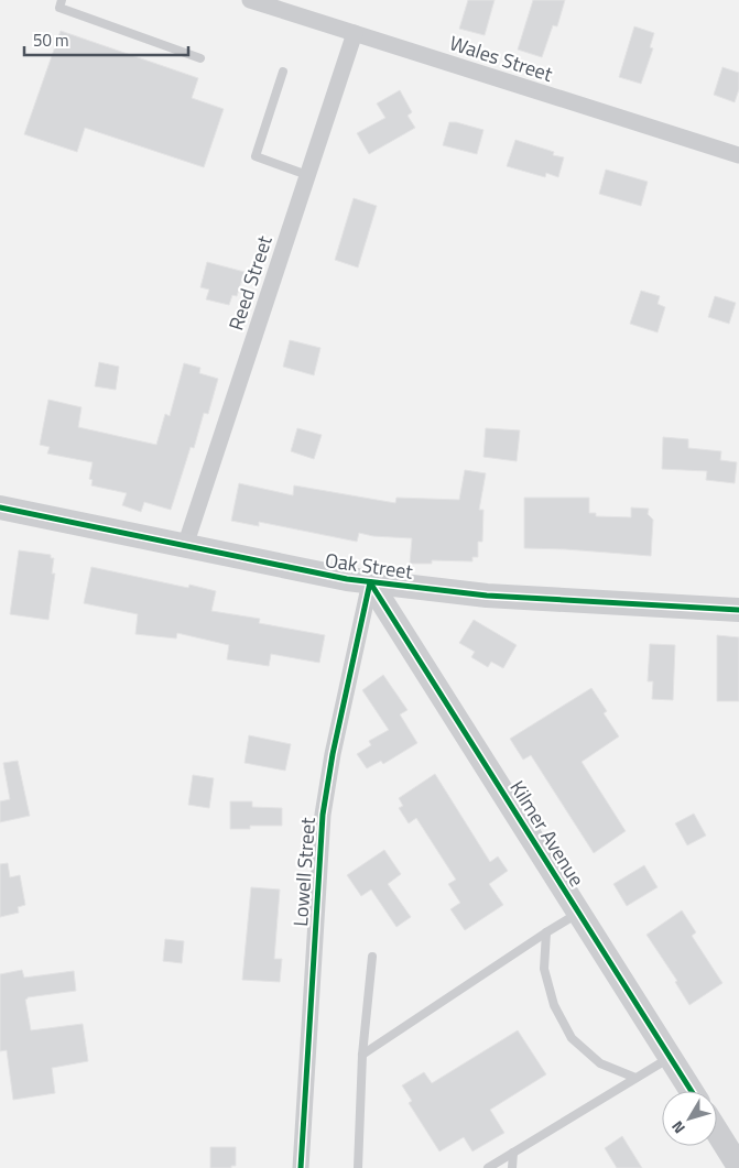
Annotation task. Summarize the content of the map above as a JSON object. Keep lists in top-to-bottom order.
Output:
{
  "streets": {
    "street": [
      "Wales Street",
      "Reed Street",
      "Oak Street",
      "Kilmer Avenue",
      "Lowell Street"
    ]
  },
  "crossings": [
    ["Wales Street", "Reed Street"],
    ["Reed Street", "Oak Street"],
    ["Oak Street", "Kilmer Avenue"],
    ["Oak Street", "Lowell Street"],
    ["Kilmer Avenue", "Lowell Street"]
  ],
  "scale_bar": "50 m",
  "north": "bottom left"
}
